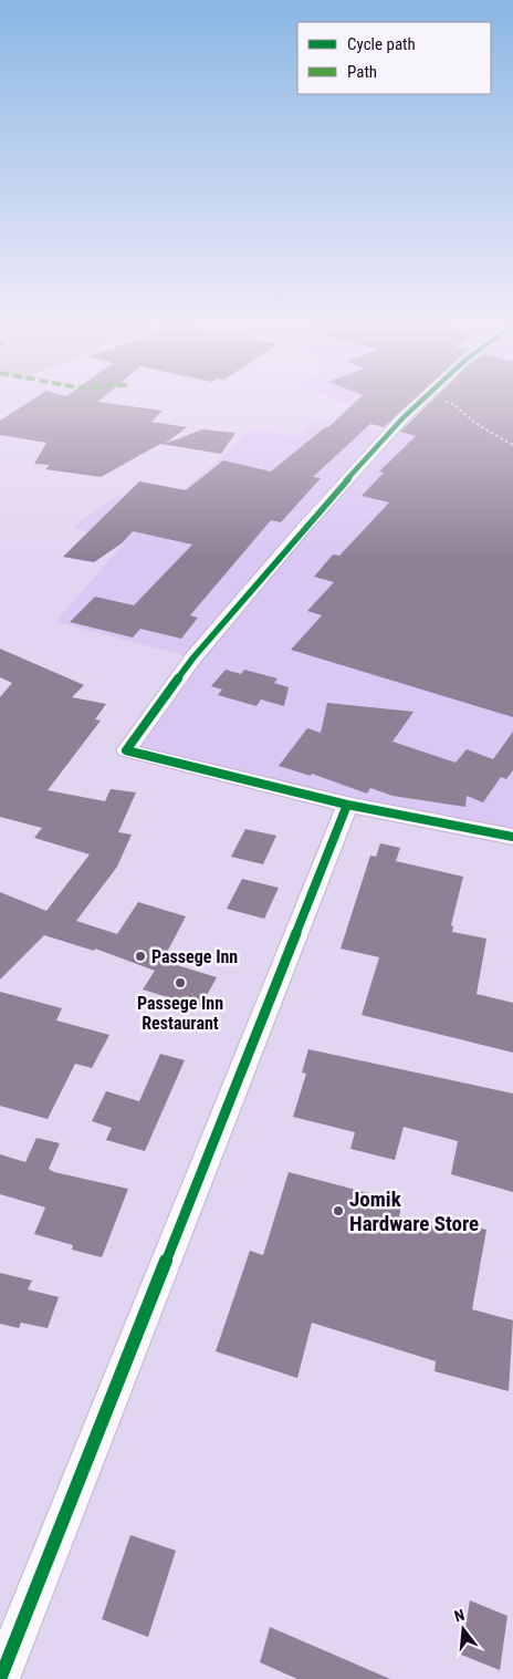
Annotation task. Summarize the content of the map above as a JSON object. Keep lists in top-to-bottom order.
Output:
{
  "places": ["Passege Inn", "Passege Inn Restaurant", "Jomik Hardware Store"],
  "legend": ["Cycle path", "Path"],
  "north": "top"
}
